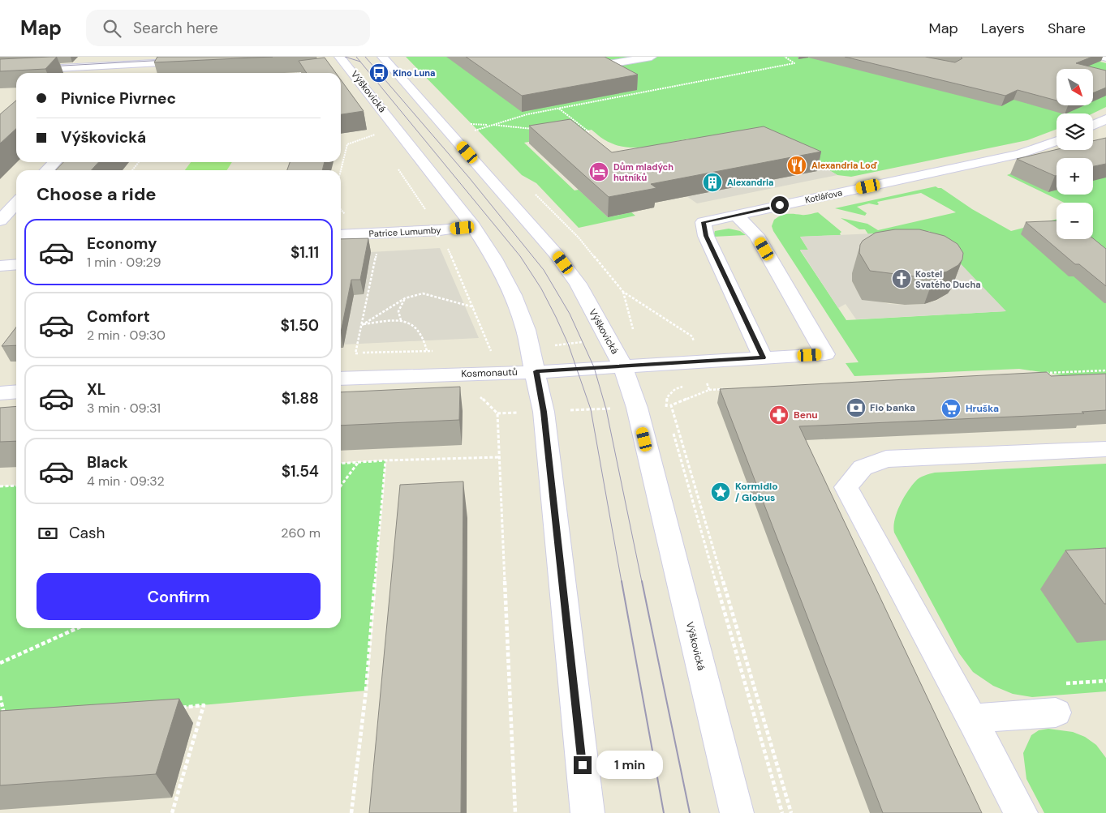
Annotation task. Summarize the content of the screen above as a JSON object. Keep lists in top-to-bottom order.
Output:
{
  "streets": {
    "street": [
      "Výškovická",
      "Kotlářova",
      "Patrice Lumumby",
      "Kosmonautů"
    ]
  },
  "crossings": [
    ["Výškovická", "Patrice Lumumby"],
    ["Výškovická", "Kosmonautů"],
    ["Kotlářova", "Kosmonautů"]
  ],
  "places": {
    "bus stop": ["Kino Luna"],
    "restaurant": ["Alexandria Loď"],
    "hotel": ["Dům mladých hutníků"],
    "building": ["Alexandria"],
    "church": ["Kostel Svatého Ducha"],
    "bank": ["Fio banka"],
    "supermarket": ["Hruška"],
    "pharmacy": ["Benu"],
    "place": ["Kormidlo / Globus"]
  },
  "north": "bottom right",
  "page": {
    "header": "Map",
    "search": "Search here",
    "nav": ["Map", "Layers", "Share"],
    "map_buttons": ["+", "−"],
    "banner": ["Pivnice Pivrnec", "Výškovická"],
    "heading": "Choose a ride",
    "list": [
      {
        "name": "Economy",
        "note": "1 min · 09:29",
        "value": "$1.11"
      },
      {
        "name": "Comfort",
        "note": "2 min · 09:30",
        "value": "$1.50"
      },
      {
        "name": "XL",
        "note": "3 min · 09:31",
        "value": "$1.88"
      },
      {
        "name": "Black",
        "note": "4 min · 09:32",
        "value": "$1.54"
      }
    ],
    "pay": ["Cash", "260 m"],
    "buttons": "Confirm",
    "bubble": "1 min"
  }
}
